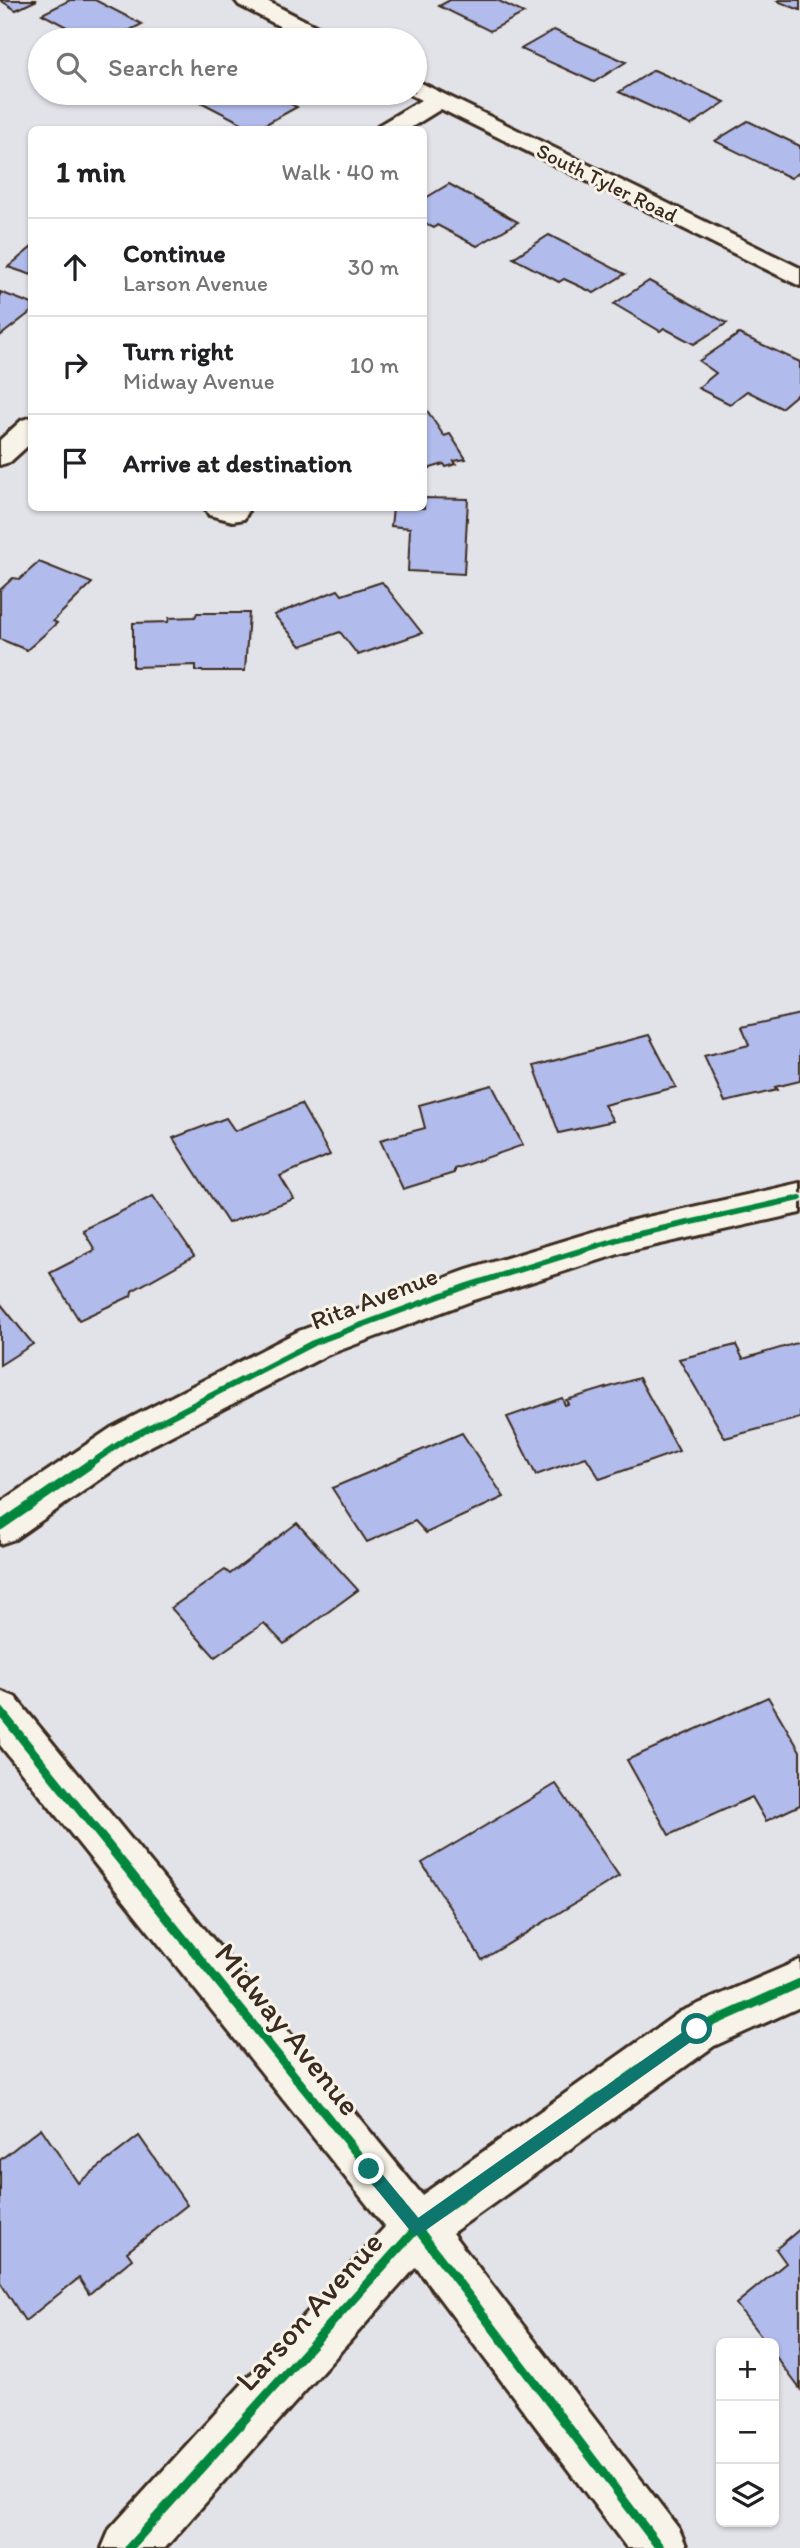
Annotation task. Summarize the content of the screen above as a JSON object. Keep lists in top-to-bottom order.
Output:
{
  "streets": {
    "street": [
      "South Tyler Road",
      "Rita Avenue",
      "Midway Avenue",
      "Larson Avenue"
    ]
  },
  "crossings": [
    ["Midway Avenue", "Larson Avenue"]
  ],
  "page": {
    "search": "Search here",
    "heading": ["1 min", "Walk · 40 m"],
    "list": [
      ["Continue", "Larson Avenue", "30 m"],
      ["Turn right", "Midway Avenue", "10 m"],
      "Arrive at destination"
    ],
    "map_buttons": ["+", "−"]
  }
}
